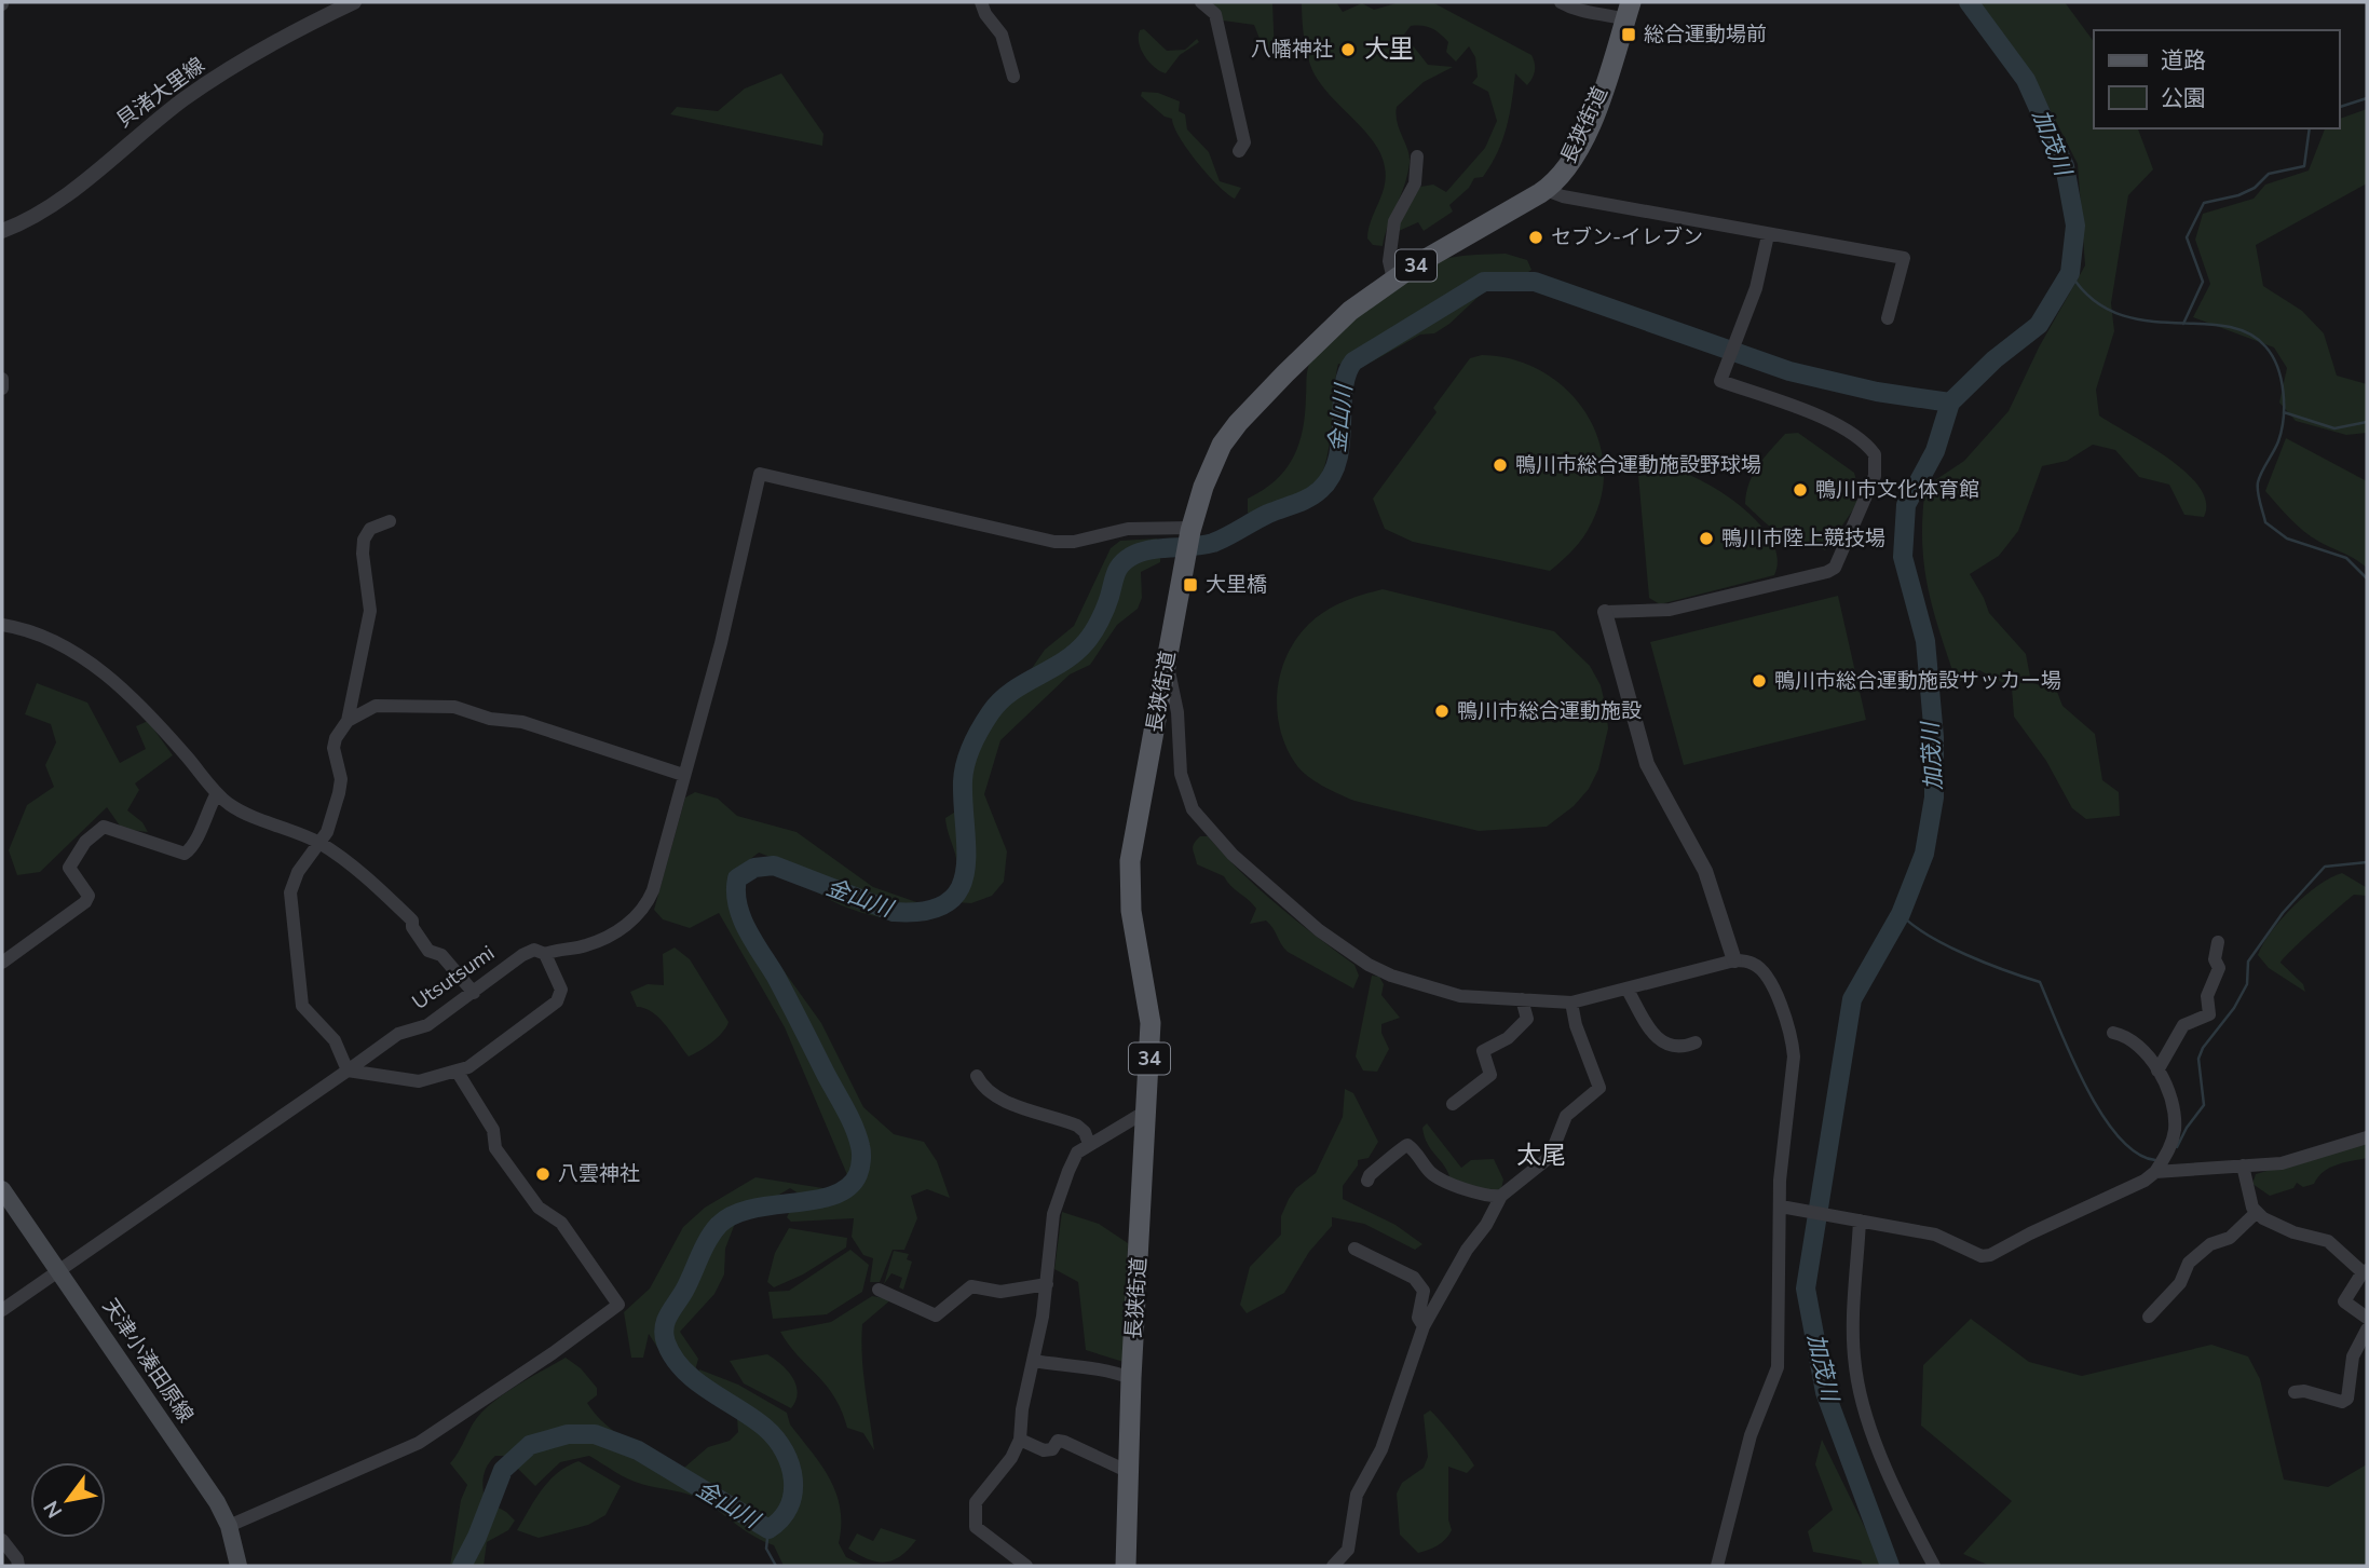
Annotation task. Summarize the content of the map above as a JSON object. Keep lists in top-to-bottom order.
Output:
{
  "streets": {
    "main road": ["長狭街道", "34", "天津小湊田原線"],
    "street": ["貝渚大里線", "Utsutsumi"]
  },
  "crossings": [
    ["長狭街道", "Utsutsumi"],
    ["Utsutsumi", "天津小湊田原線"]
  ],
  "districts": ["大里", "太尾"],
  "water": ["加茂川", "金山川"],
  "places": {
    "transit": ["総合運動場前", "大里橋"],
    "other": [
      "八幡神社",
      "セブン-イレブン",
      "鴨川市総合運動施設野球場",
      "鴨川市文化体育館",
      "鴨川市陸上競技場",
      "鴨川市総合運動施設サッカー場",
      "鴨川市総合運動施設",
      "八雲神社"
    ]
  },
  "legend": ["道路", "公園"],
  "north": "bottom left"
}
